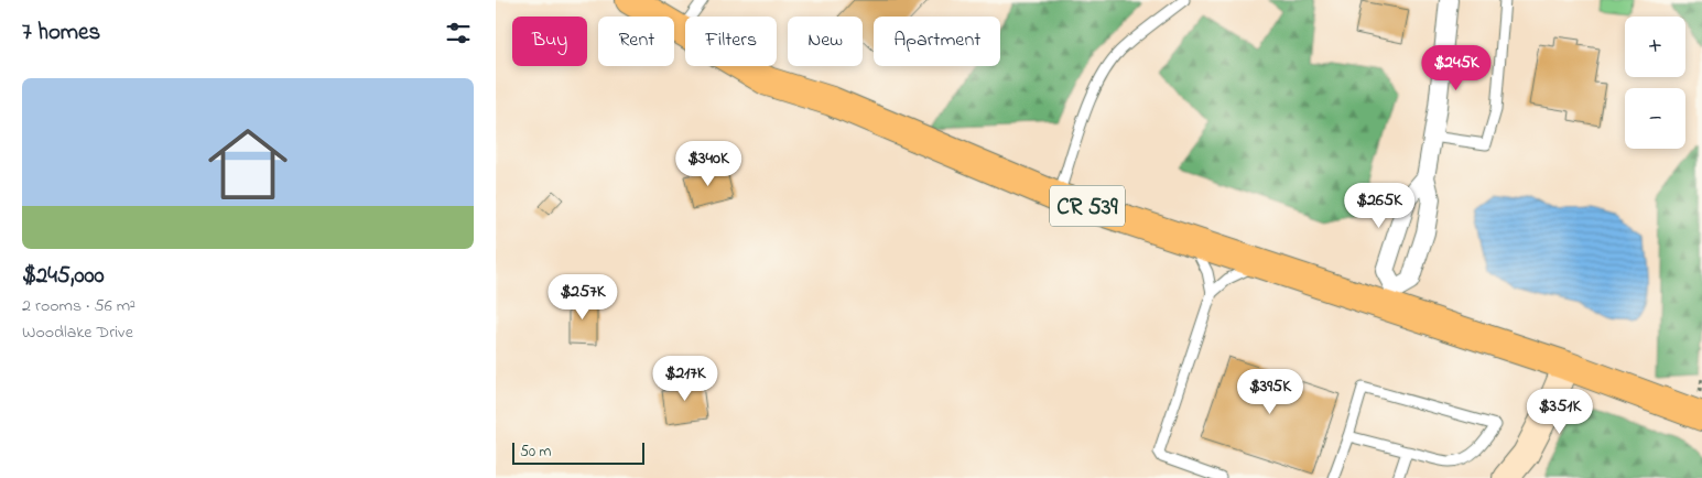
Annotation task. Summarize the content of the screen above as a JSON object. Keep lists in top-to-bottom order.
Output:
{
  "streets": {
    "main road": ["CR 539"]
  },
  "scale_bar": "50 m",
  "page": {
    "heading": "7 homes",
    "map_buttons": ["+", "−"],
    "chip": [
      "Buy",
      "Rent",
      "Filters",
      "New",
      "Apartment"
    ],
    "price": [
      "$245K",
      "$340K",
      "$265K",
      "$257K",
      "$217K",
      "$395K",
      "$351K"
    ],
    "list": [
      {
        "name": "$245,000",
        "note": "2 rooms · 56 m² · Woodlake Drive"
      }
    ],
    "scale": "50 m"
  }
}
